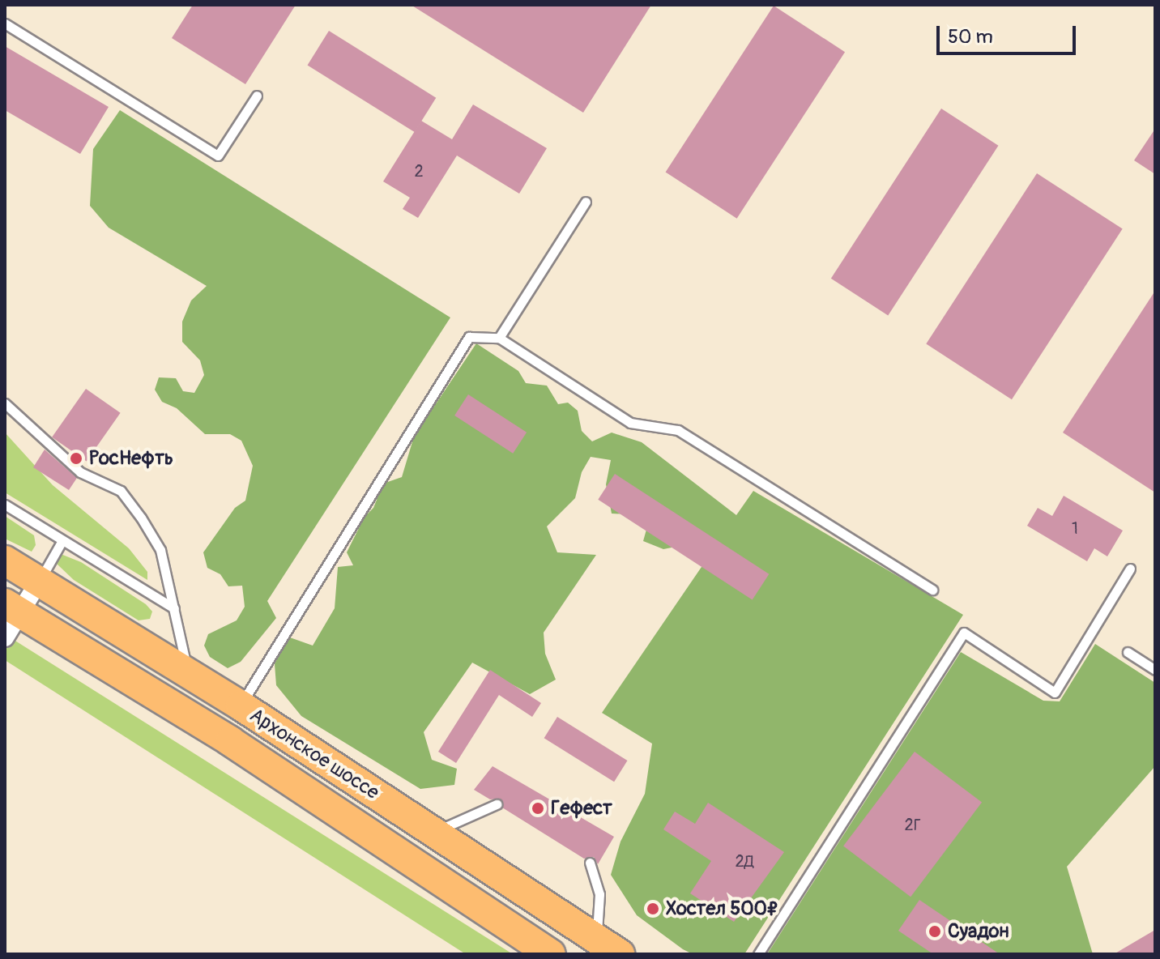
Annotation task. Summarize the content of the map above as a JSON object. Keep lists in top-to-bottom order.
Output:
{
  "streets": {
    "highway": ["Архонское шоссе"]
  },
  "places": [
    "РосНефть",
    "Гефест",
    "Хостел 500₽",
    "Суадон"
  ],
  "house_numbers": [
    "2",
    "1",
    "2Г",
    "2Д"
  ],
  "scale_bar": "50 m"
}
